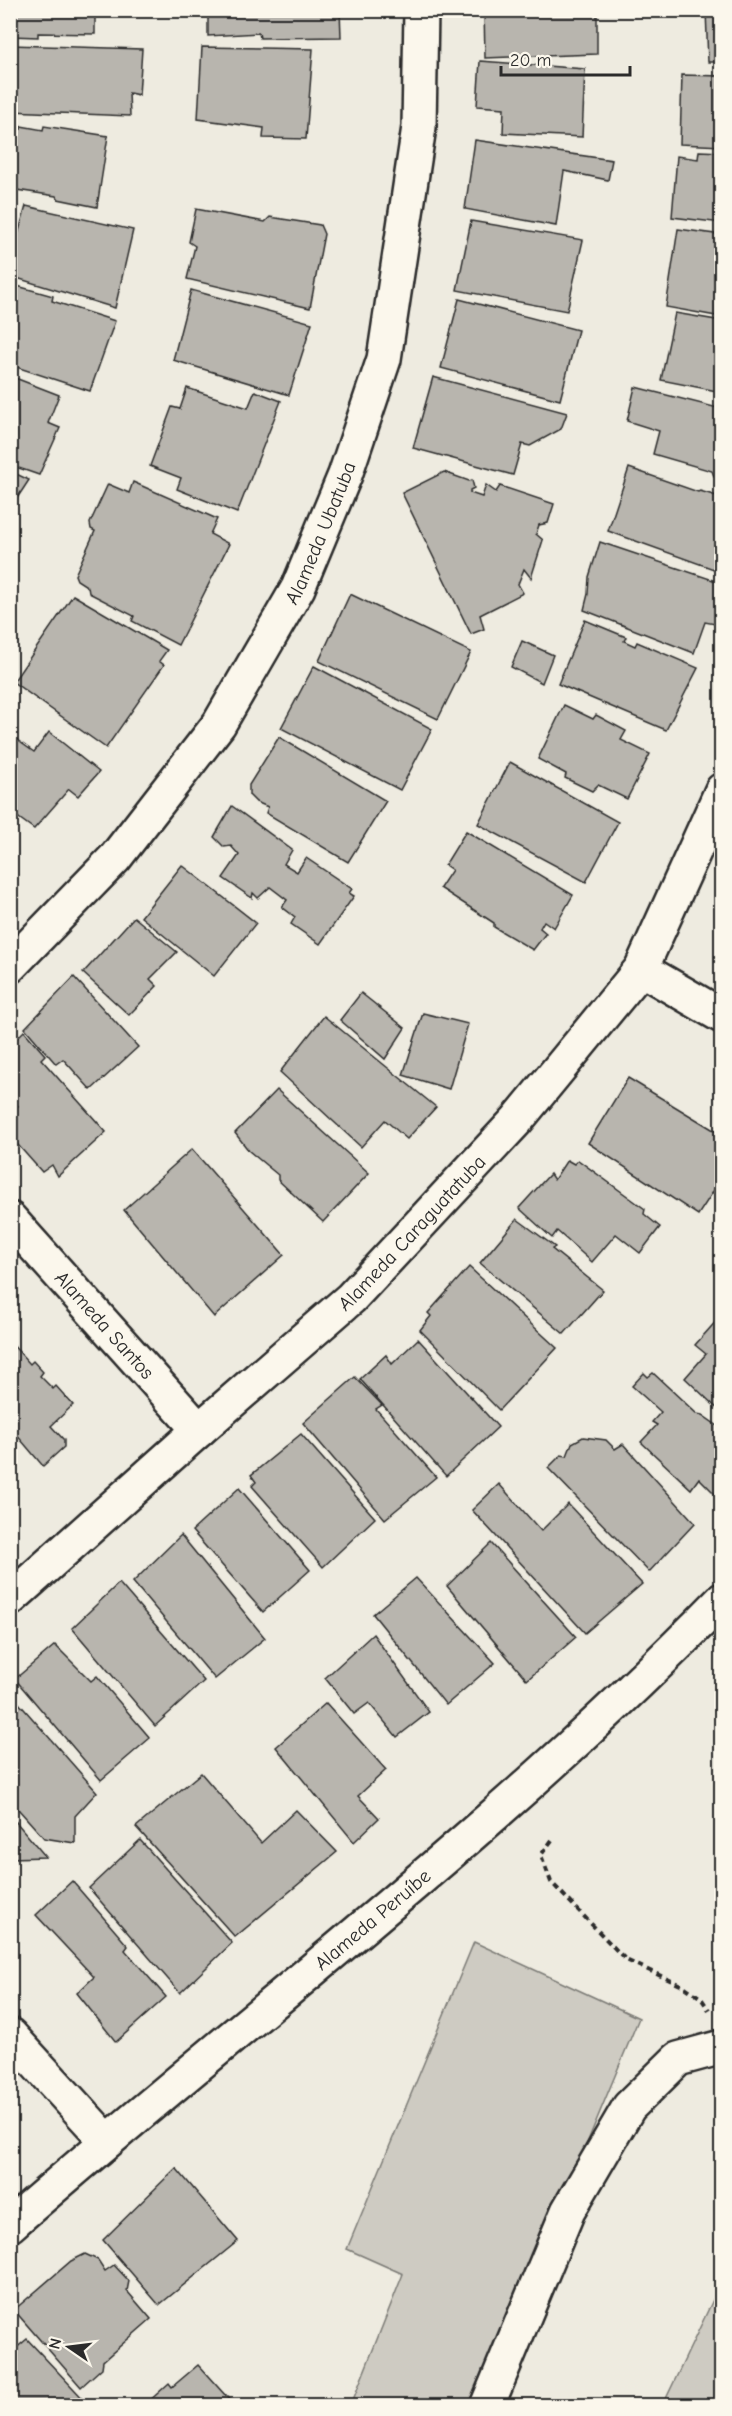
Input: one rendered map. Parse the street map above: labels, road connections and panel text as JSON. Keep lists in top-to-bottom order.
{
  "streets": {
    "street": [
      "Alameda Ubatuba",
      "Alameda Caraguatatuba",
      "Alameda Santos",
      "Alameda Peruíbe"
    ]
  },
  "crossings": [
    ["Alameda Caraguatatuba", "Alameda Santos"]
  ],
  "scale_bar": "20 m",
  "north": "left"
}
